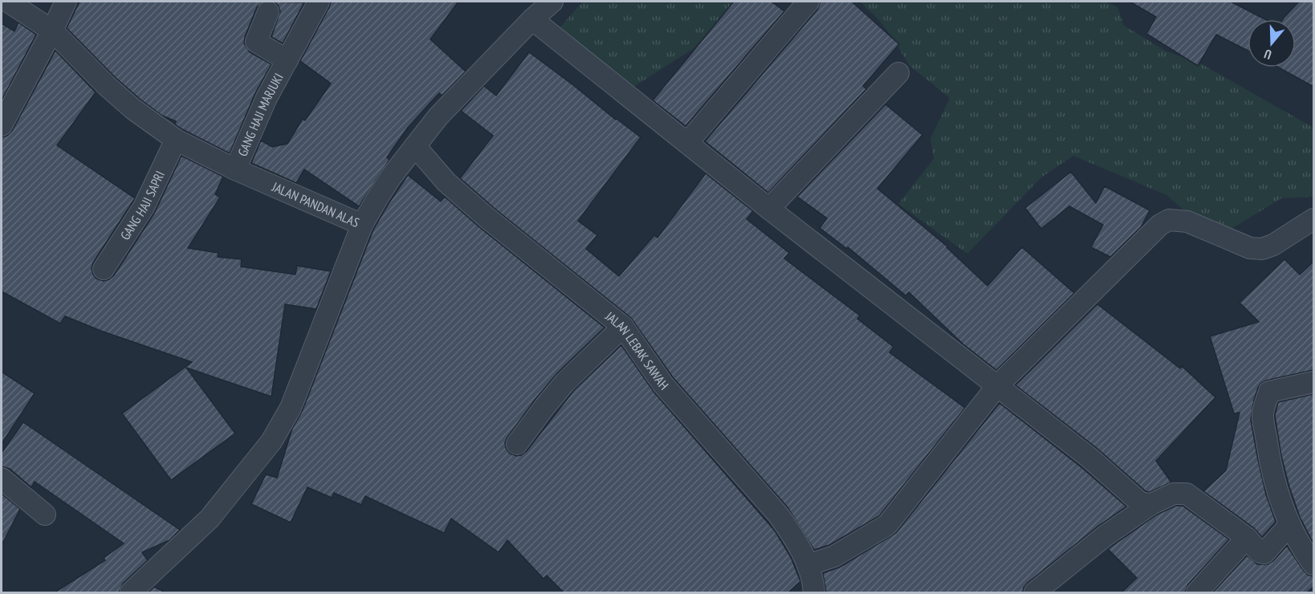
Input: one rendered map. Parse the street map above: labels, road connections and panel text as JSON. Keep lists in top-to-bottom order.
{
  "streets": {
    "street": [
      "GANG HAJI MARJUKI",
      "JALAN PANDAN ALAS",
      "GANG HAJI SAPRI",
      "JALAN LEBAK SAWAH"
    ]
  },
  "crossings": [
    ["GANG HAJI MARJUKI", "JALAN PANDAN ALAS"],
    ["JALAN PANDAN ALAS", "GANG HAJI SAPRI"],
    ["JALAN PANDAN ALAS", "JALAN LEBAK SAWAH"]
  ],
  "north": "bottom"
}
